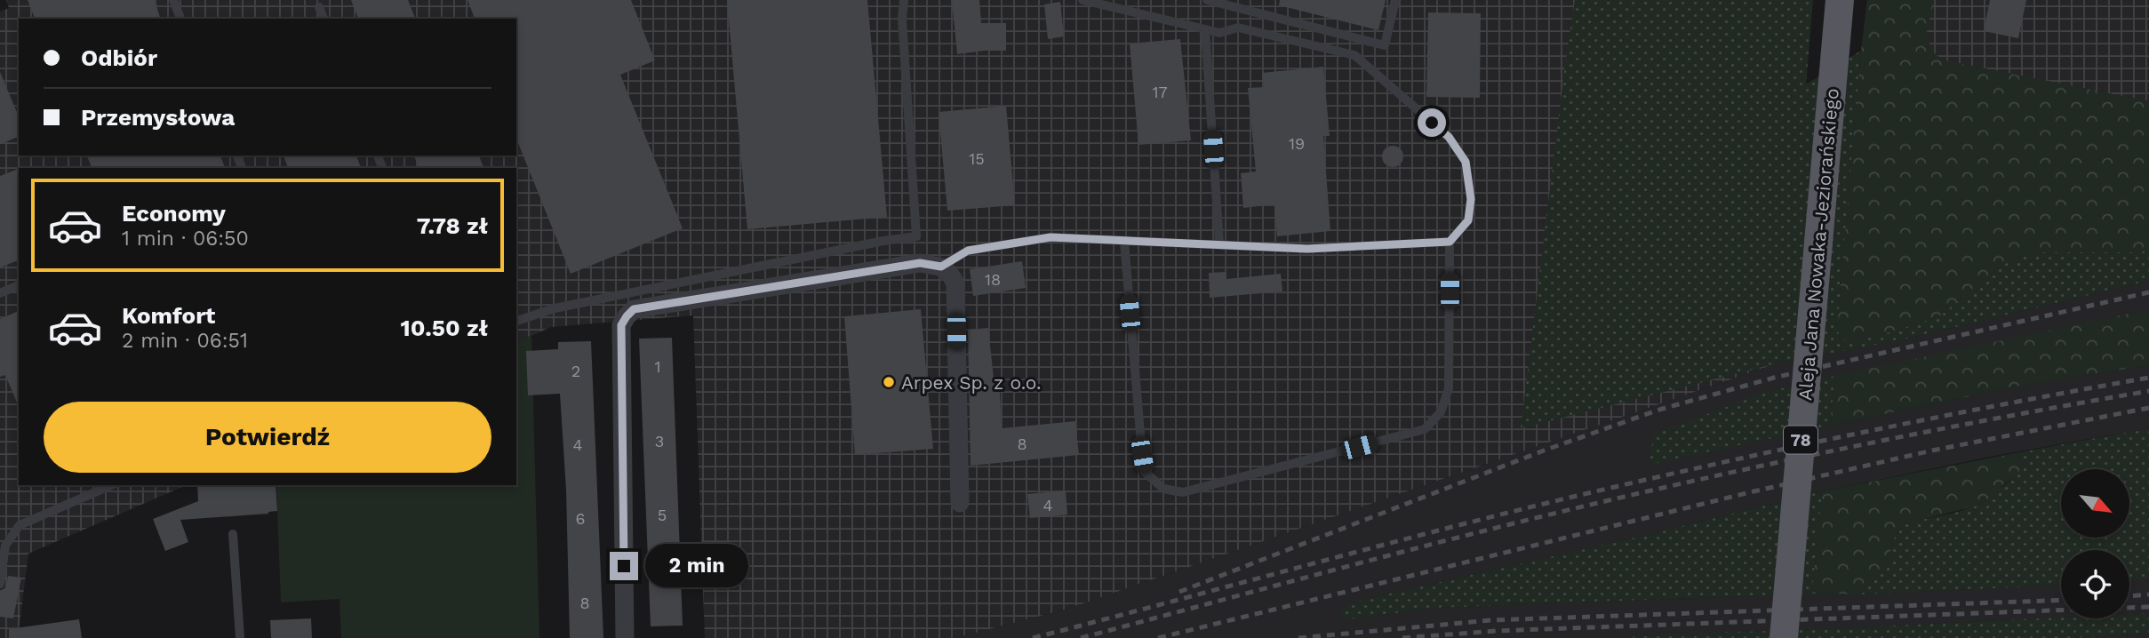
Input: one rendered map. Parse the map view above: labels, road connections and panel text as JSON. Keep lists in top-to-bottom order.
{
  "streets": {
    "main road": ["Aleja Jana Nowaka-Jeziorańskiego", "78"]
  },
  "places": ["Arpex Sp. z o.o."],
  "house_numbers": [
    "17",
    "19",
    "15",
    "18",
    "1",
    "2",
    "3",
    "8",
    "4",
    "4",
    "5",
    "6",
    "8"
  ],
  "north": "bottom right",
  "page": {
    "banner": ["Odbiór", "Przemysłowa"],
    "list": [
      {
        "name": "Economy",
        "note": "1 min · 06:50",
        "value": "7.78 zł"
      },
      {
        "name": "Komfort",
        "note": "2 min · 06:51",
        "value": "10.50 zł"
      }
    ],
    "buttons": "Potwierdź",
    "bubble": "2 min"
  }
}
